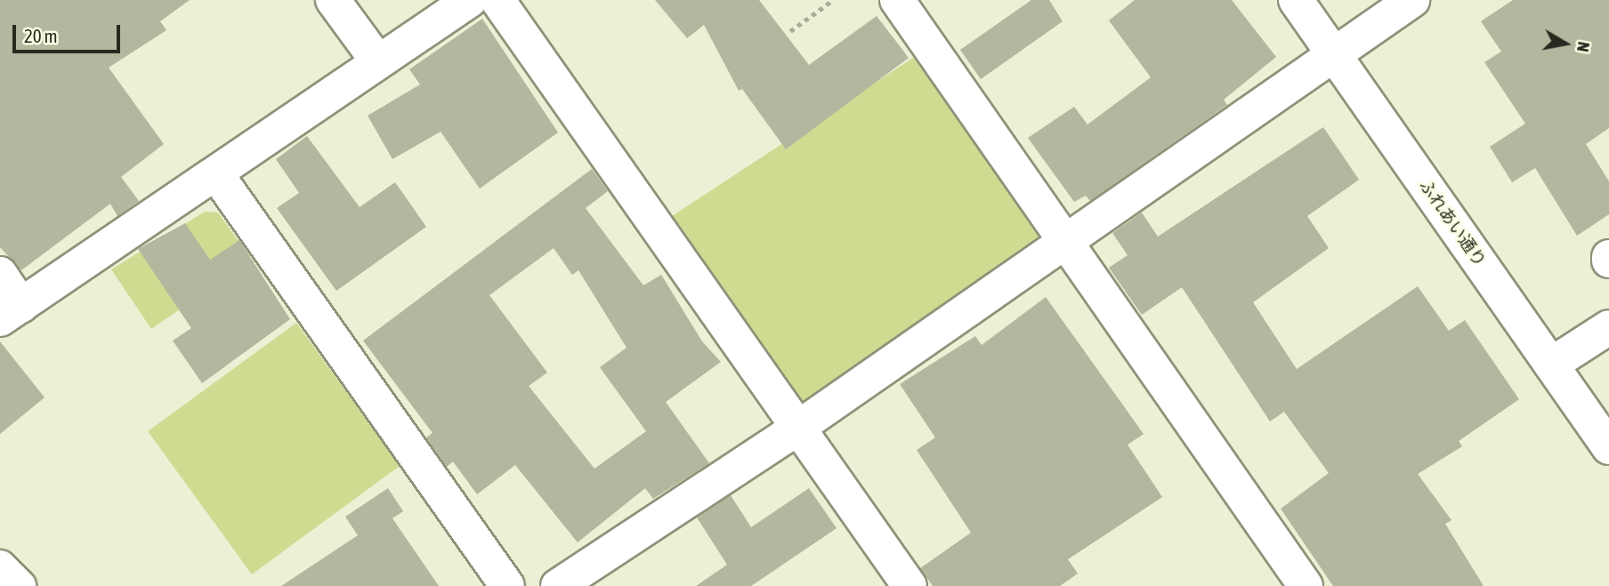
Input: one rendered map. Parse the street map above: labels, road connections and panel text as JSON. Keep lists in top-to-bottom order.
{
  "streets": {
    "street": ["ふれあい通り"]
  },
  "scale_bar": "20 m",
  "north": "right"
}
